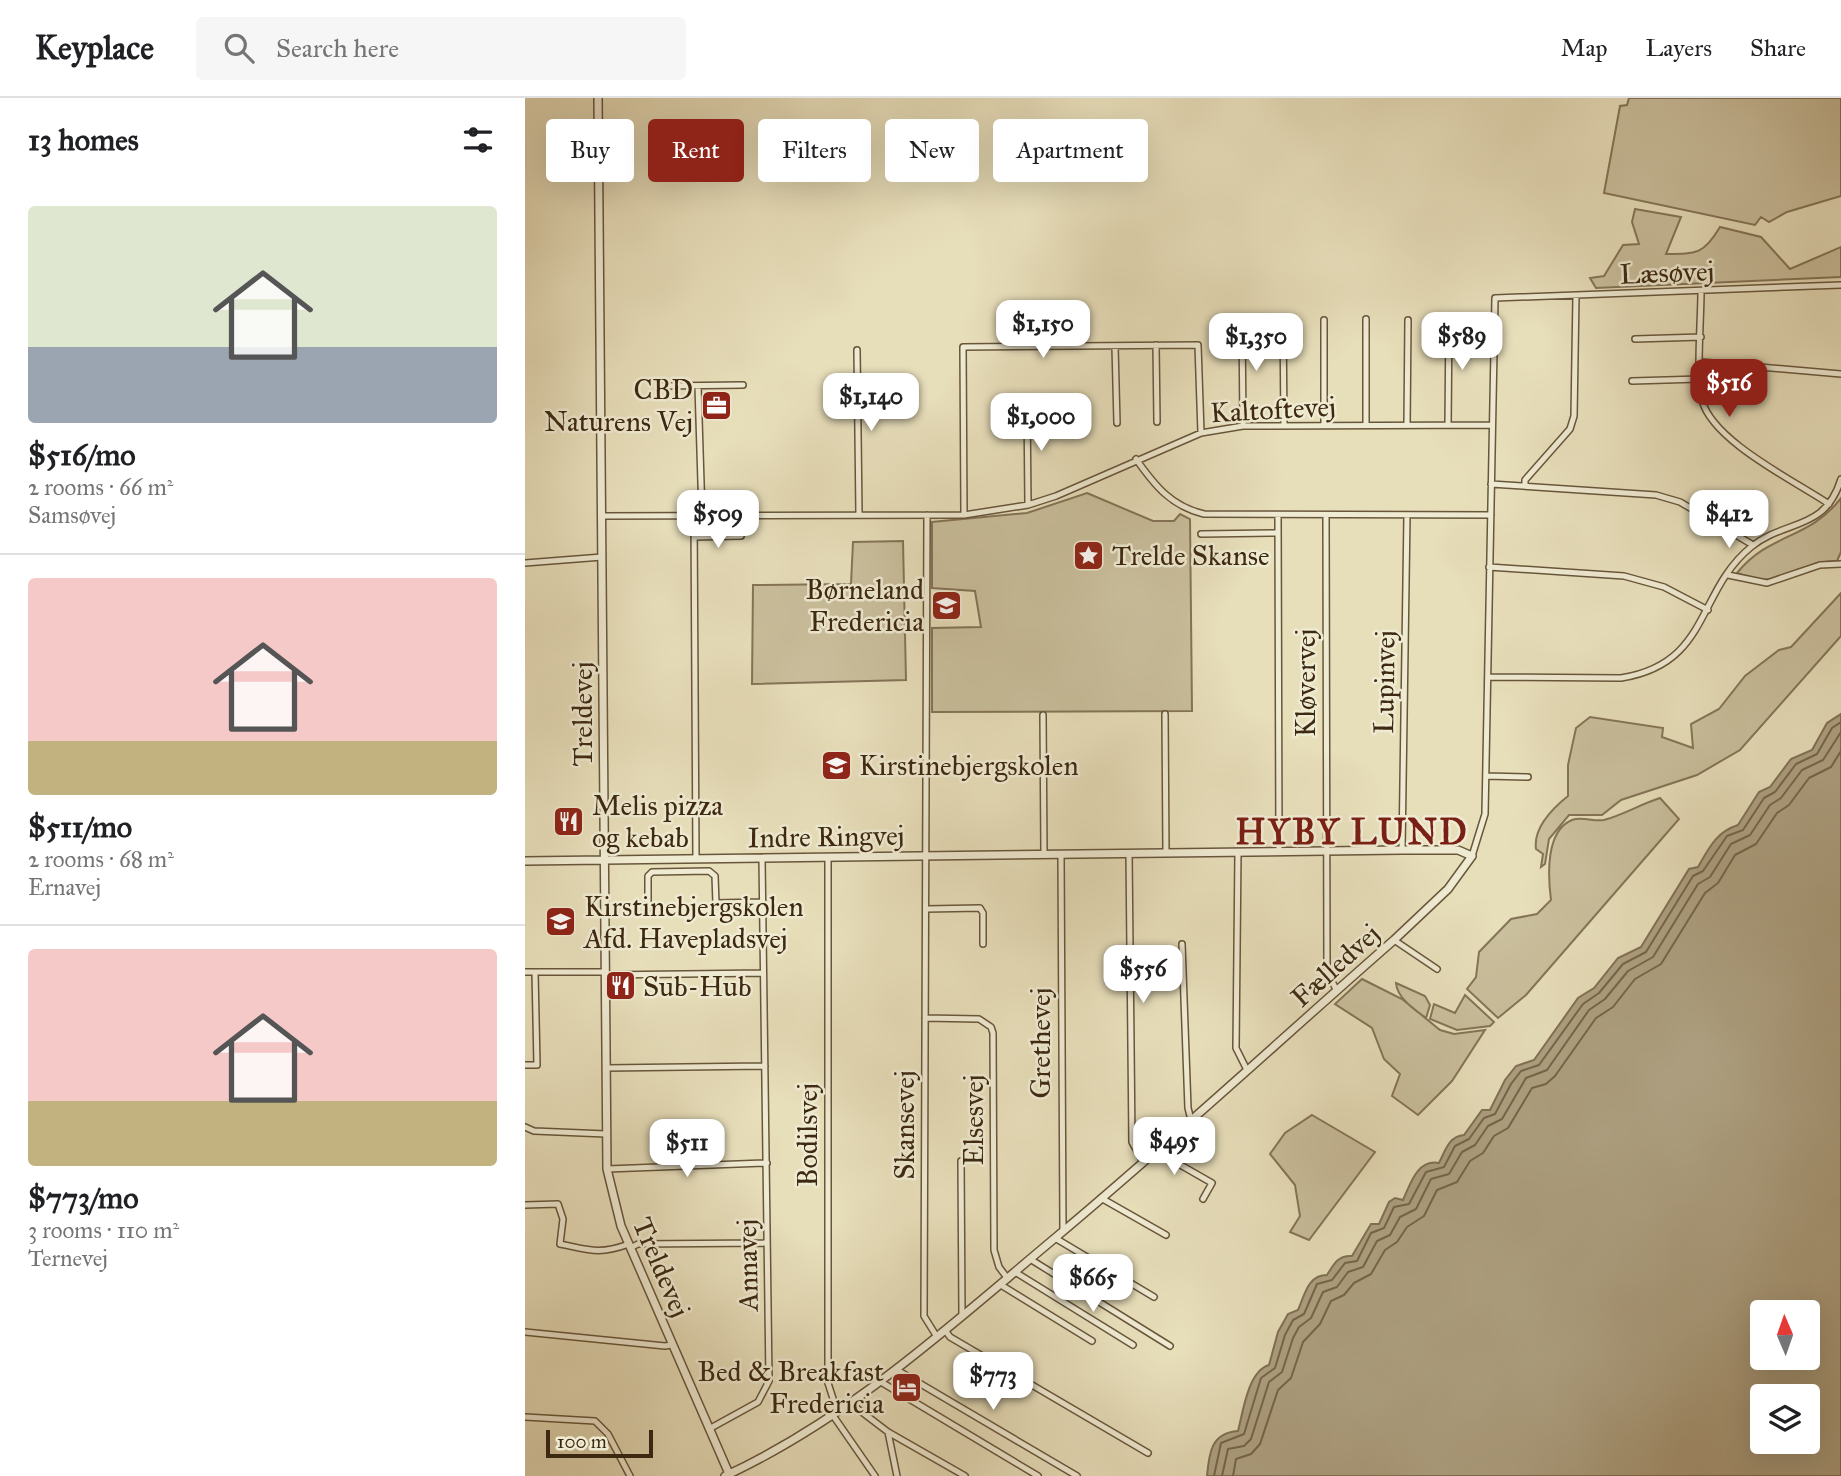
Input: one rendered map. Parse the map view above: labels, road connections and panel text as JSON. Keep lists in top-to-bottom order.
{
  "streets": {
    "street": [
      "Læsøvej",
      "Kaltoftevej",
      "Lupinvej",
      "Kløvervej",
      "Treldevej",
      "Indre Ringvej",
      "Fælledvej",
      "Grethevej",
      "Elsesvej",
      "Skansevej",
      "Bodilsvej",
      "Annavej"
    ]
  },
  "crossings": [
    ["Læsøvej", "Fælledvej"],
    ["Kaltoftevej", "Treldevej"],
    ["Kaltoftevej", "Fælledvej"],
    ["Kaltoftevej", "Skansevej"],
    ["Lupinvej", "Indre Ringvej"],
    ["Kløvervej", "Indre Ringvej"],
    ["Kløvervej", "Fælledvej"],
    ["Treldevej", "Indre Ringvej"],
    ["Treldevej", "Fælledvej"],
    ["Treldevej", "Annavej"],
    ["Indre Ringvej", "Fælledvej"],
    ["Indre Ringvej", "Grethevej"],
    ["Indre Ringvej", "Skansevej"],
    ["Indre Ringvej", "Bodilsvej"],
    ["Indre Ringvej", "Annavej"],
    ["Fælledvej", "Grethevej"],
    ["Fælledvej", "Elsesvej"],
    ["Fælledvej", "Skansevej"],
    ["Fælledvej", "Bodilsvej"],
    ["Elsesvej", "Skansevej"]
  ],
  "districts": ["HYBY LUND"],
  "places": {
    "office": ["CBD Naturens Vej"],
    "place": ["Trelde Skanse"],
    "school or university": ["Børneland Fredericia", "Kirstinebjergskolen", "Kirstinebjergskolen Afd. Havepladsvej"],
    "restaurant": ["Melis pizza og kebab", "Sub-Hub"],
    "hotel": ["Bed & Breakfast Fredericia"]
  },
  "scale_bar": "100 m",
  "north": "top",
  "page": {
    "header": "Keyplace",
    "search": "Search here",
    "nav": ["Map", "Layers", "Share"],
    "heading": "13 homes",
    "chip": [
      "Buy",
      "Rent",
      "Filters",
      "New",
      "Apartment"
    ],
    "list": [
      {
        "name": "$516/mo",
        "note": "2 rooms · 66 m² · Samsøvej"
      },
      {
        "name": "$511/mo",
        "note": "2 rooms · 68 m² · Ernavej"
      },
      {
        "name": "$773/mo",
        "note": "3 rooms · 110 m² · Ternevej"
      }
    ],
    "price": [
      "$1,150",
      "$589",
      "$1,350",
      "$516",
      "$1,140",
      "$1,000",
      "$509",
      "$412",
      "$556",
      "$495",
      "$511",
      "$665",
      "$773"
    ],
    "scale": "100 m"
  }
}
